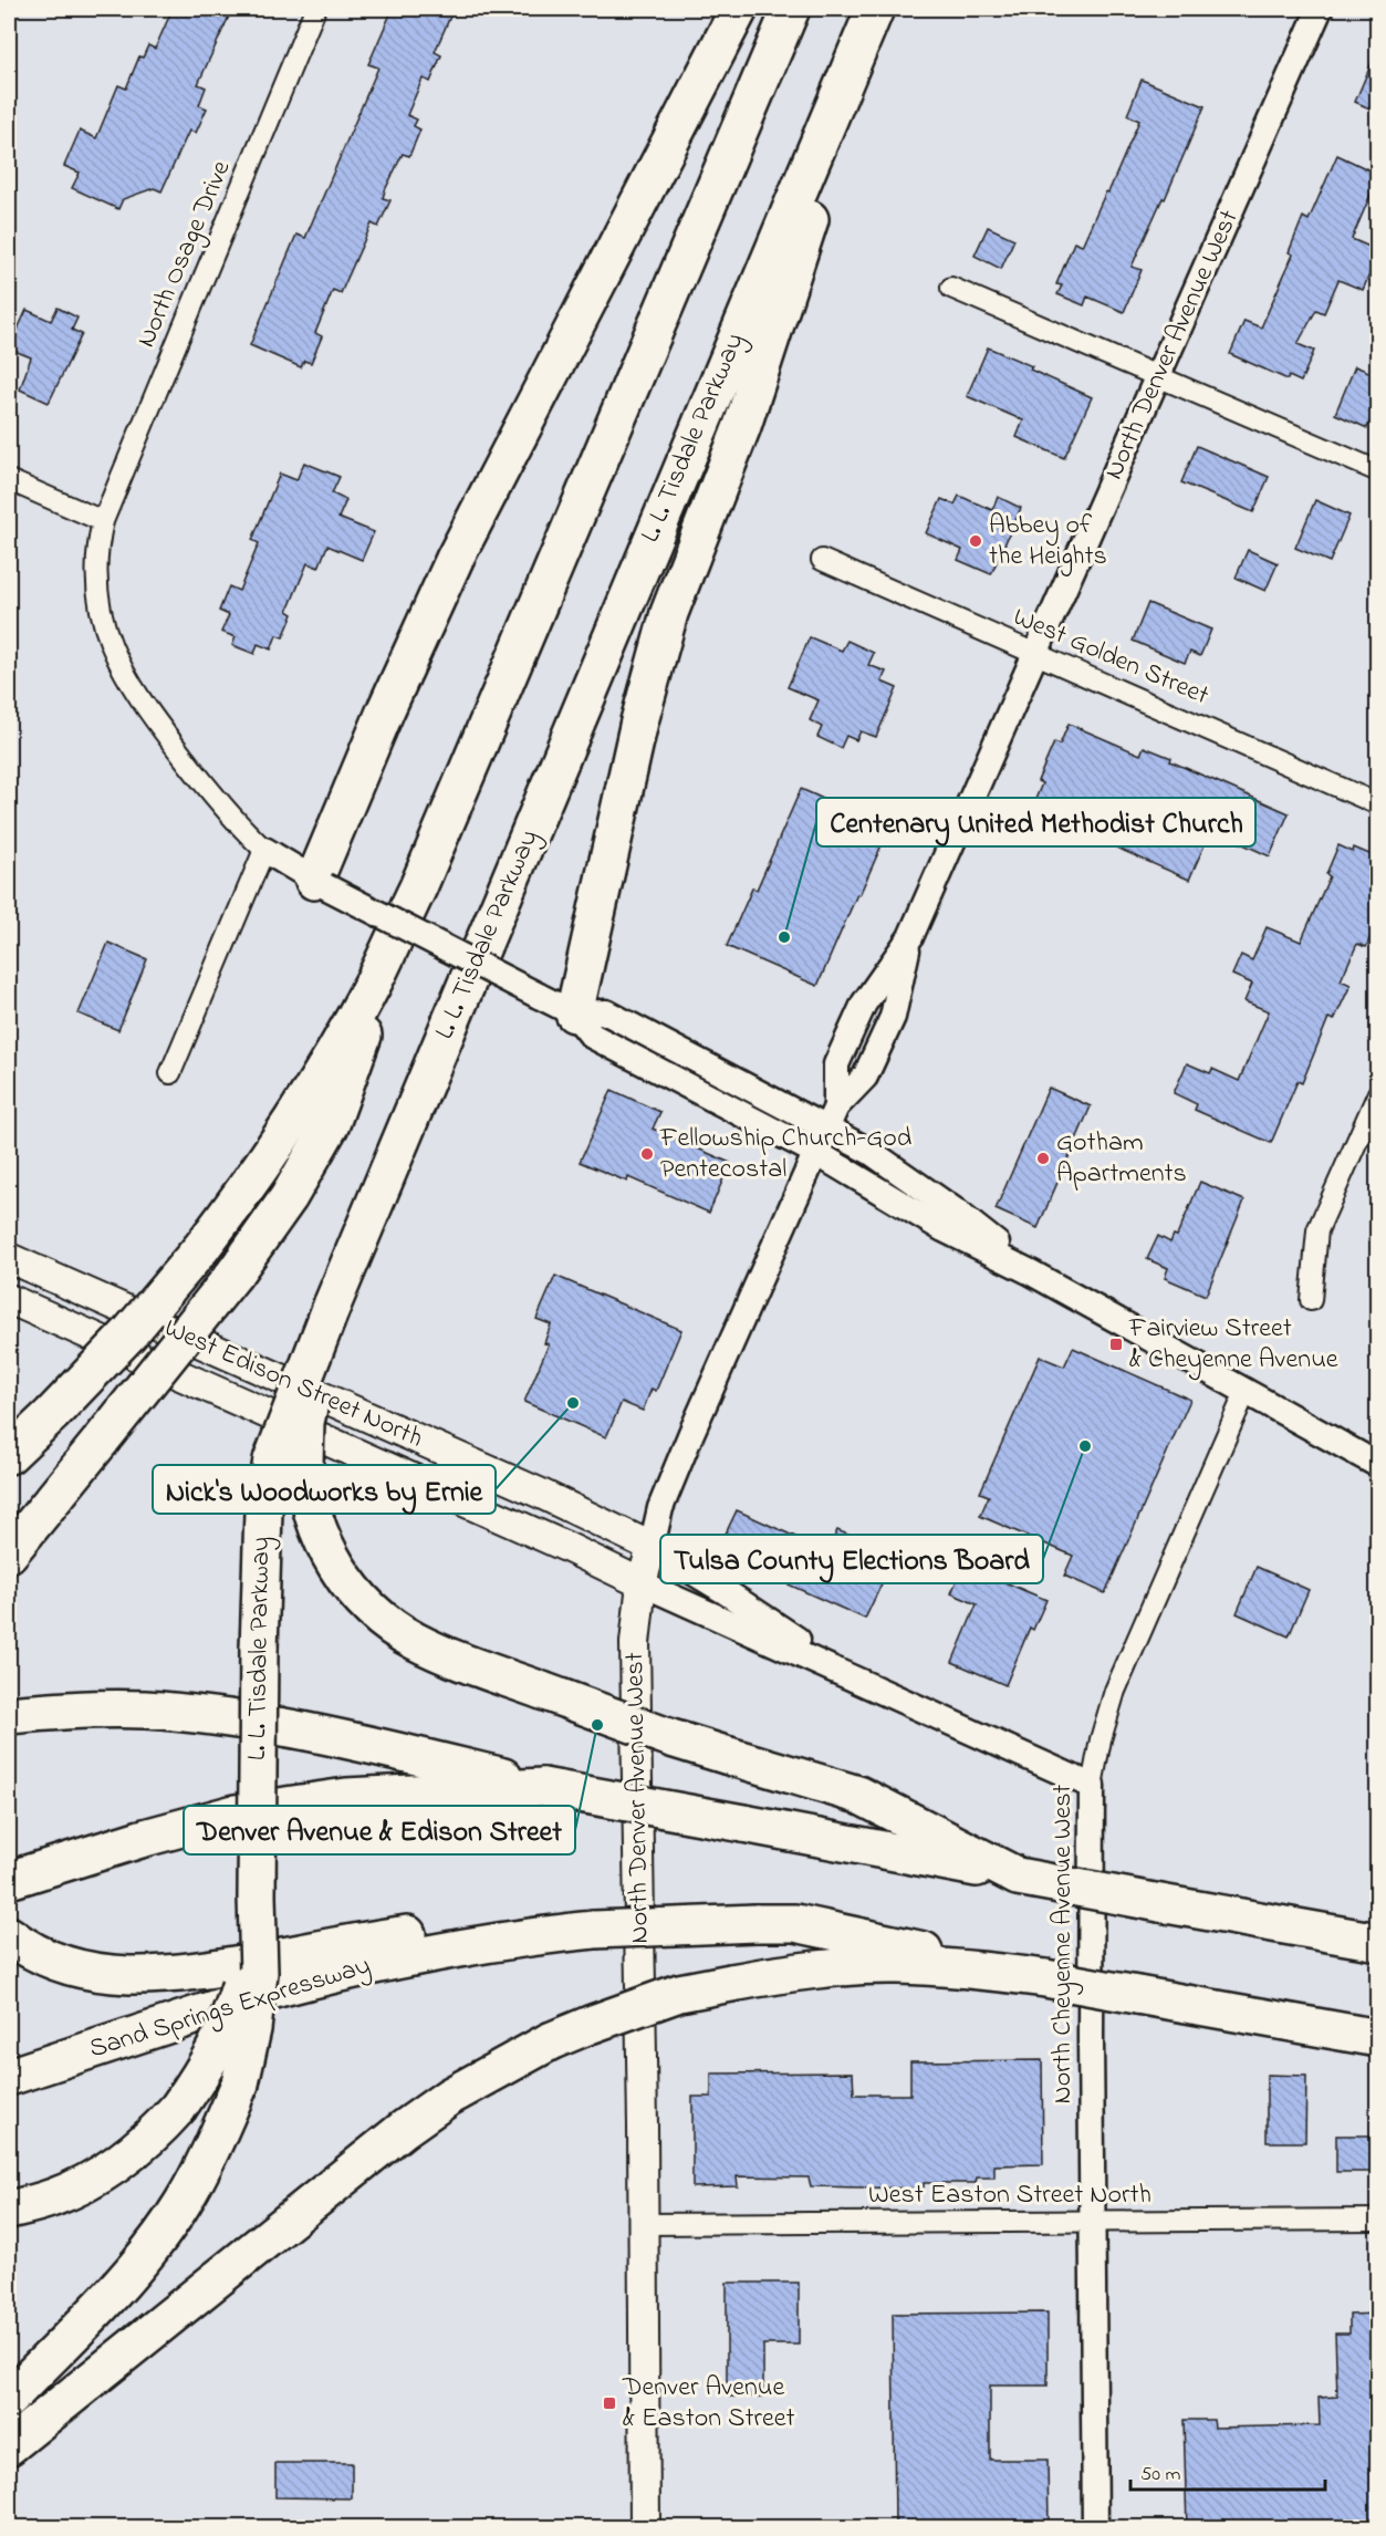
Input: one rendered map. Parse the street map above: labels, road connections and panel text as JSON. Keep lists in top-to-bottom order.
{
  "streets": {
    "highway": ["L. L. Tisdale Parkway", "Sand Springs Expressway"],
    "main road": ["North Denver Avenue West", "West Edison Street North"],
    "street": [
      "North Osage Drive",
      "West Golden Street",
      "North Cheyenne Avenue West",
      "West Easton Street North"
    ]
  },
  "crossings": [
    ["North Denver Avenue West", "West Golden Street"],
    ["North Denver Avenue West", "West Edison Street North"],
    ["North Denver Avenue West", "West Easton Street North"],
    ["West Edison Street North", "North Cheyenne Avenue West"],
    ["North Cheyenne Avenue West", "West Easton Street North"]
  ],
  "places": {
    "other": [
      "Abbey of the Heights",
      "Centenary United Methodist Church",
      "Fellowship Church-God Pentecostal",
      "Gotham Apartments",
      "Nick's Woodworks by Ernie",
      "Tulsa County Elections Board",
      "Denver Avenue & Edison Street"
    ],
    "transit": ["Fairview Street & Cheyenne Avenue", "Denver Avenue & Easton Street"]
  },
  "scale_bar": "50 m"
}
